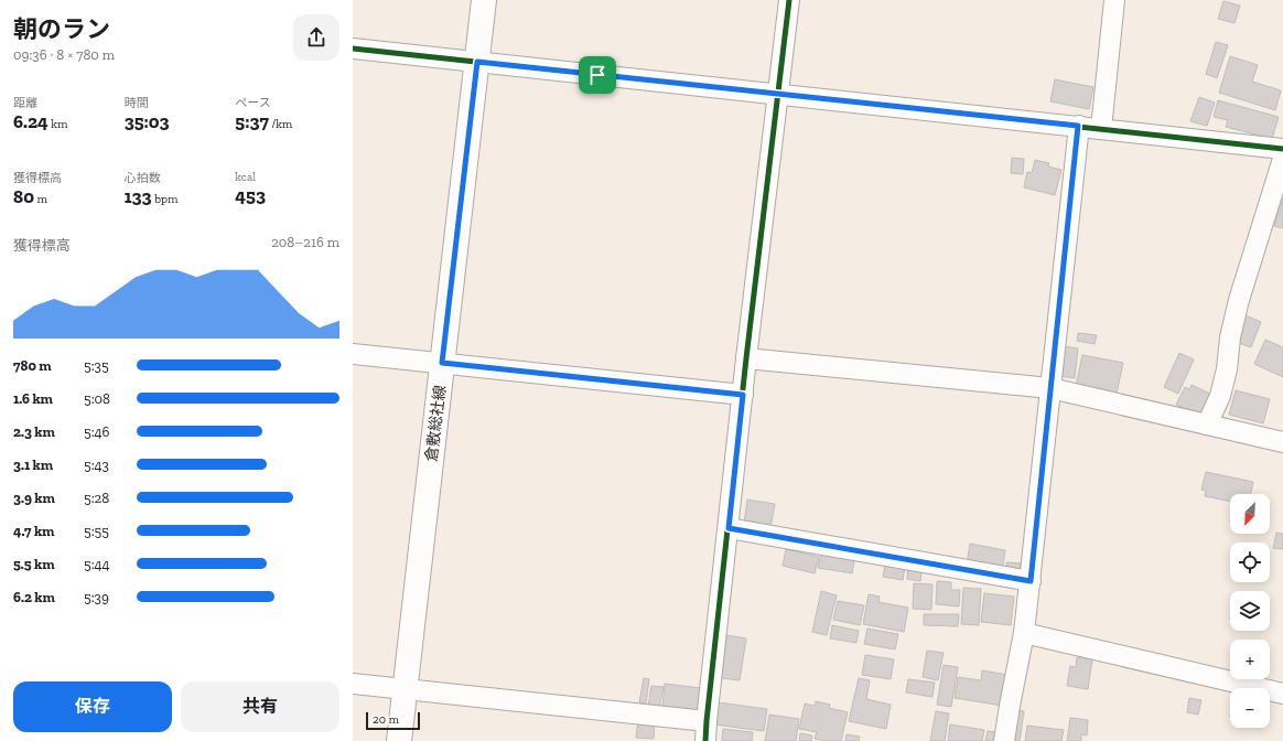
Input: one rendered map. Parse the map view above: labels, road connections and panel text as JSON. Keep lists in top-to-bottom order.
{
  "streets": {
    "main road": ["倉敷総社線"]
  },
  "scale_bar": "20 m",
  "north": "bottom left",
  "page": {
    "heading": ["朝のラン", "09:36 · 8 × 780 m"],
    "stats": [
      ["距離", "6.24 km"],
      ["時間", "35:03"],
      ["ペース", "5:37 /km"],
      ["獲得標高", "80 m"],
      ["心拍数", "133 bpm"],
      ["kcal", "453"]
    ],
    "chart": ["獲得標高", "208–216 m"],
    "list": [
      {
        "name": "780 m",
        "note": "5:35"
      },
      {
        "name": "1.6 km",
        "note": "5:08"
      },
      {
        "name": "2.3 km",
        "note": "5:46"
      },
      {
        "name": "3.1 km",
        "note": "5:43"
      },
      {
        "name": "3.9 km",
        "note": "5:28"
      },
      {
        "name": "4.7 km",
        "note": "5:55"
      },
      {
        "name": "5.5 km",
        "note": "5:44"
      },
      {
        "name": "6.2 km",
        "note": "5:39"
      }
    ],
    "map_buttons": ["+", "−"],
    "buttons": ["保存", "共有"],
    "scale": "20 m"
  }
}
